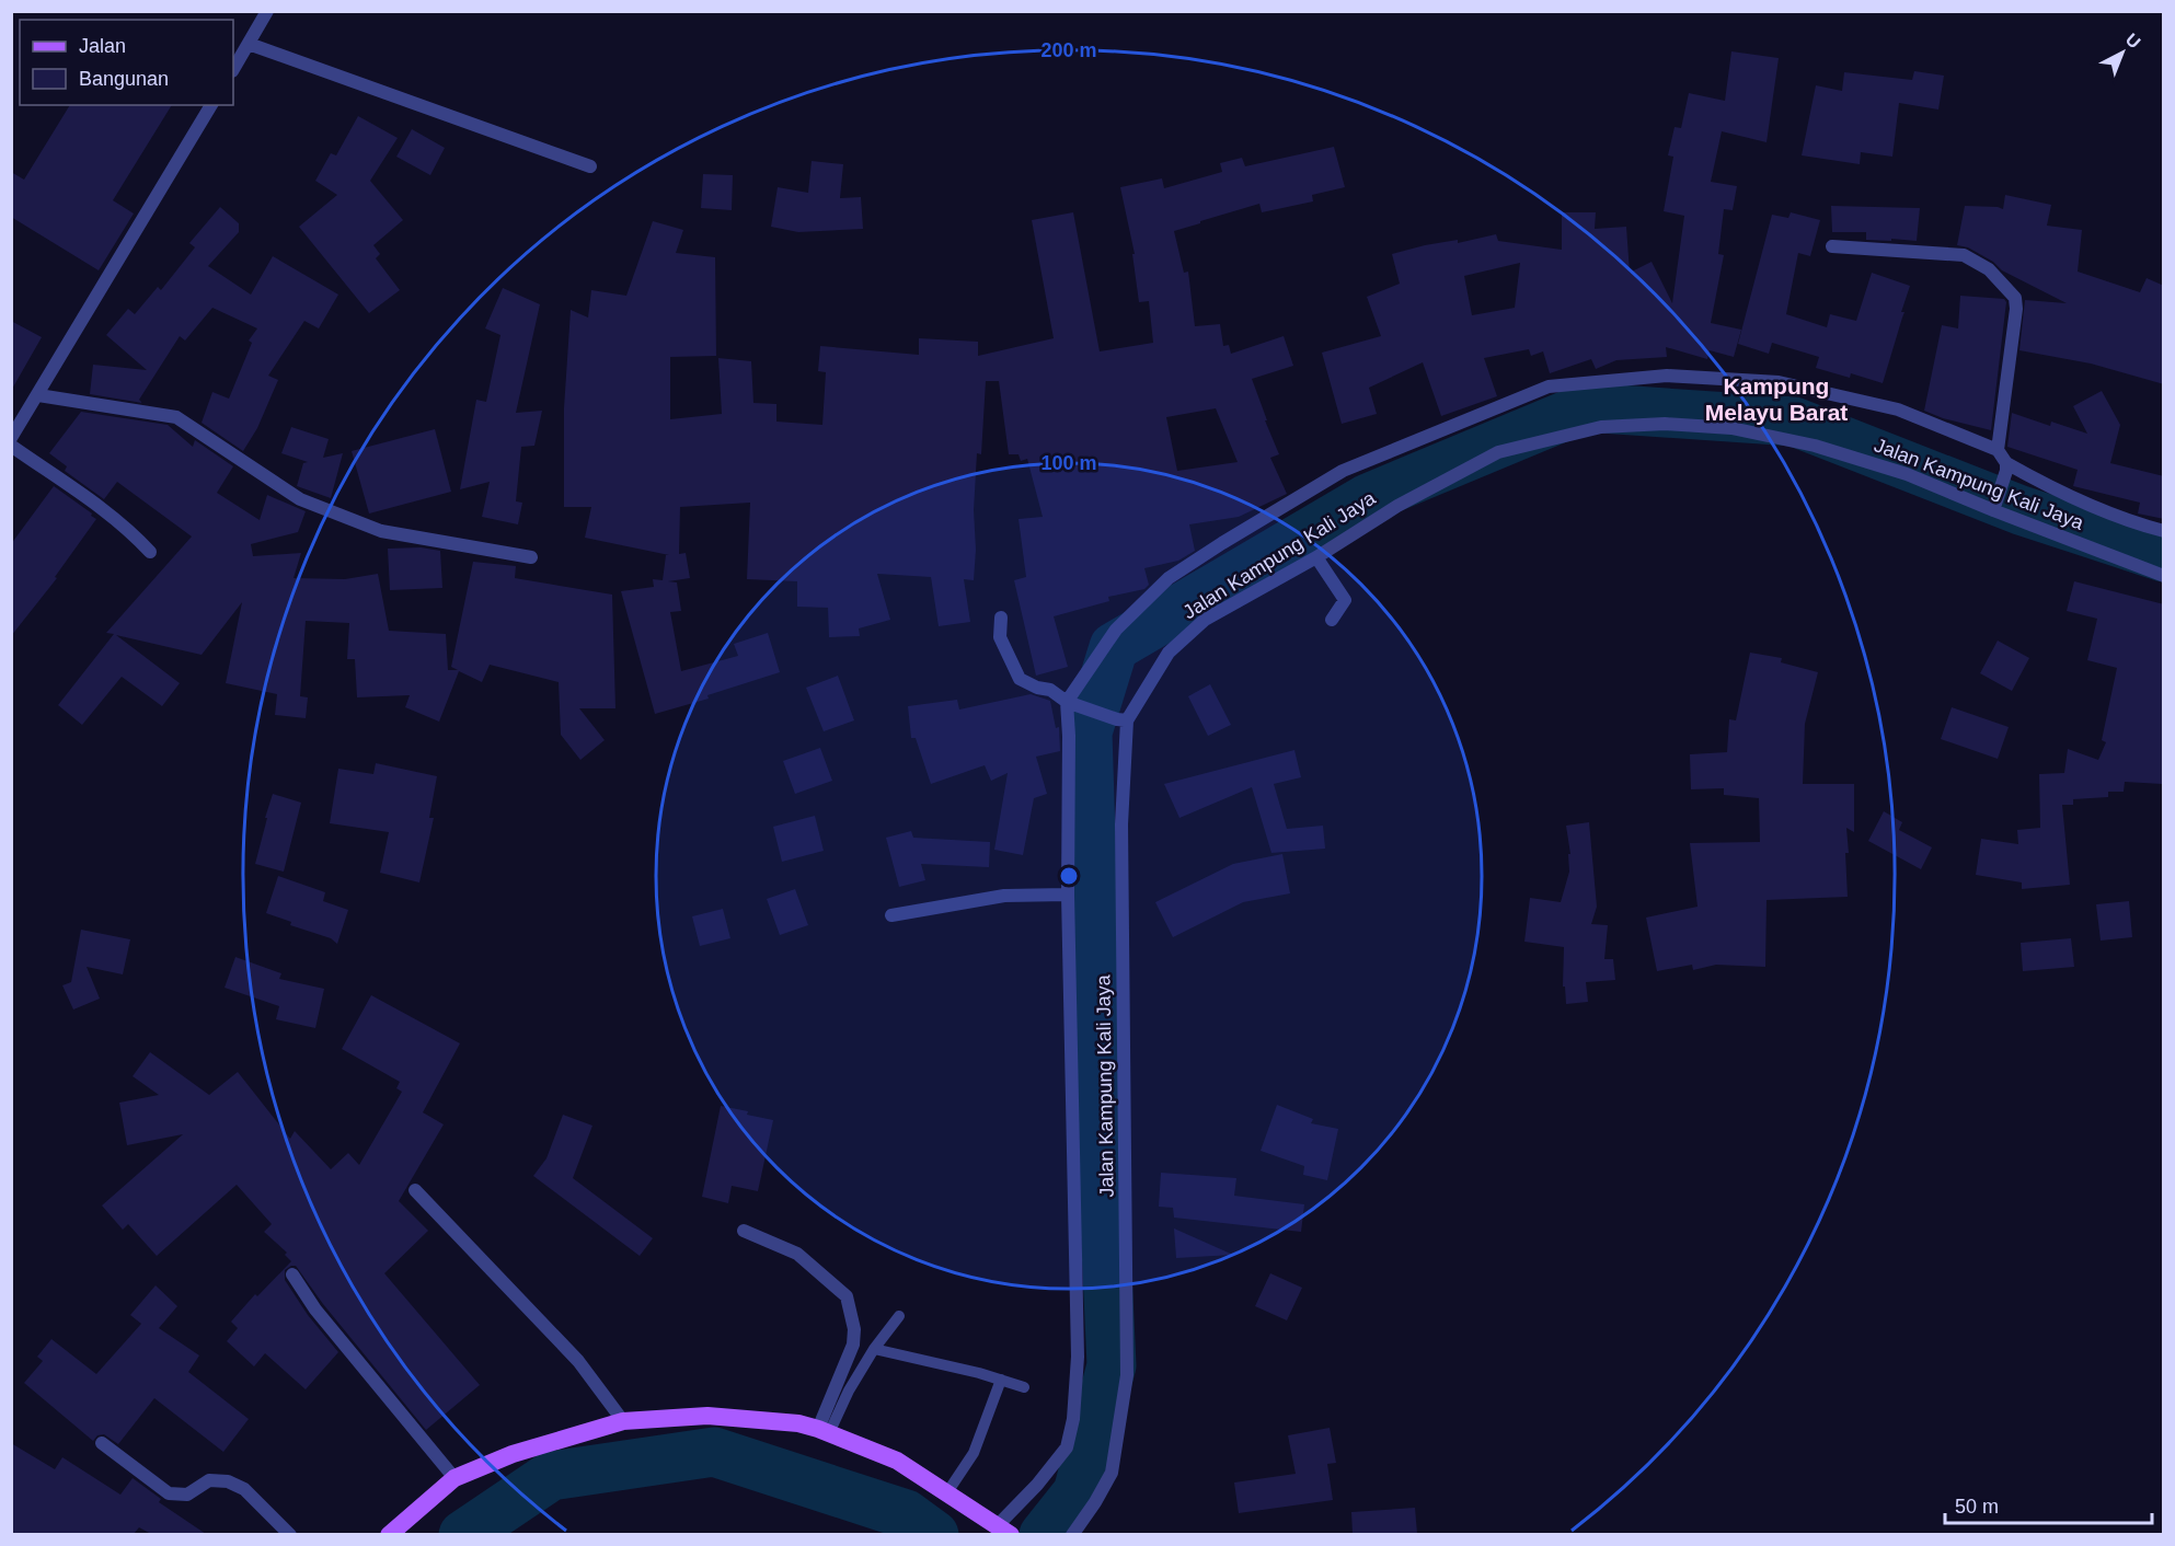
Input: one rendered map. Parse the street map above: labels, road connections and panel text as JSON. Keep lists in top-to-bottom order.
{
  "streets": {
    "street": ["Jalan Kampung Kali Jaya"]
  },
  "districts": ["Kampung Melayu Barat"],
  "legend": ["Jalan", "Bangunan"],
  "scale_bar": "50 m",
  "north": "top right",
  "rings": ["200 m", "100 m"]
}
